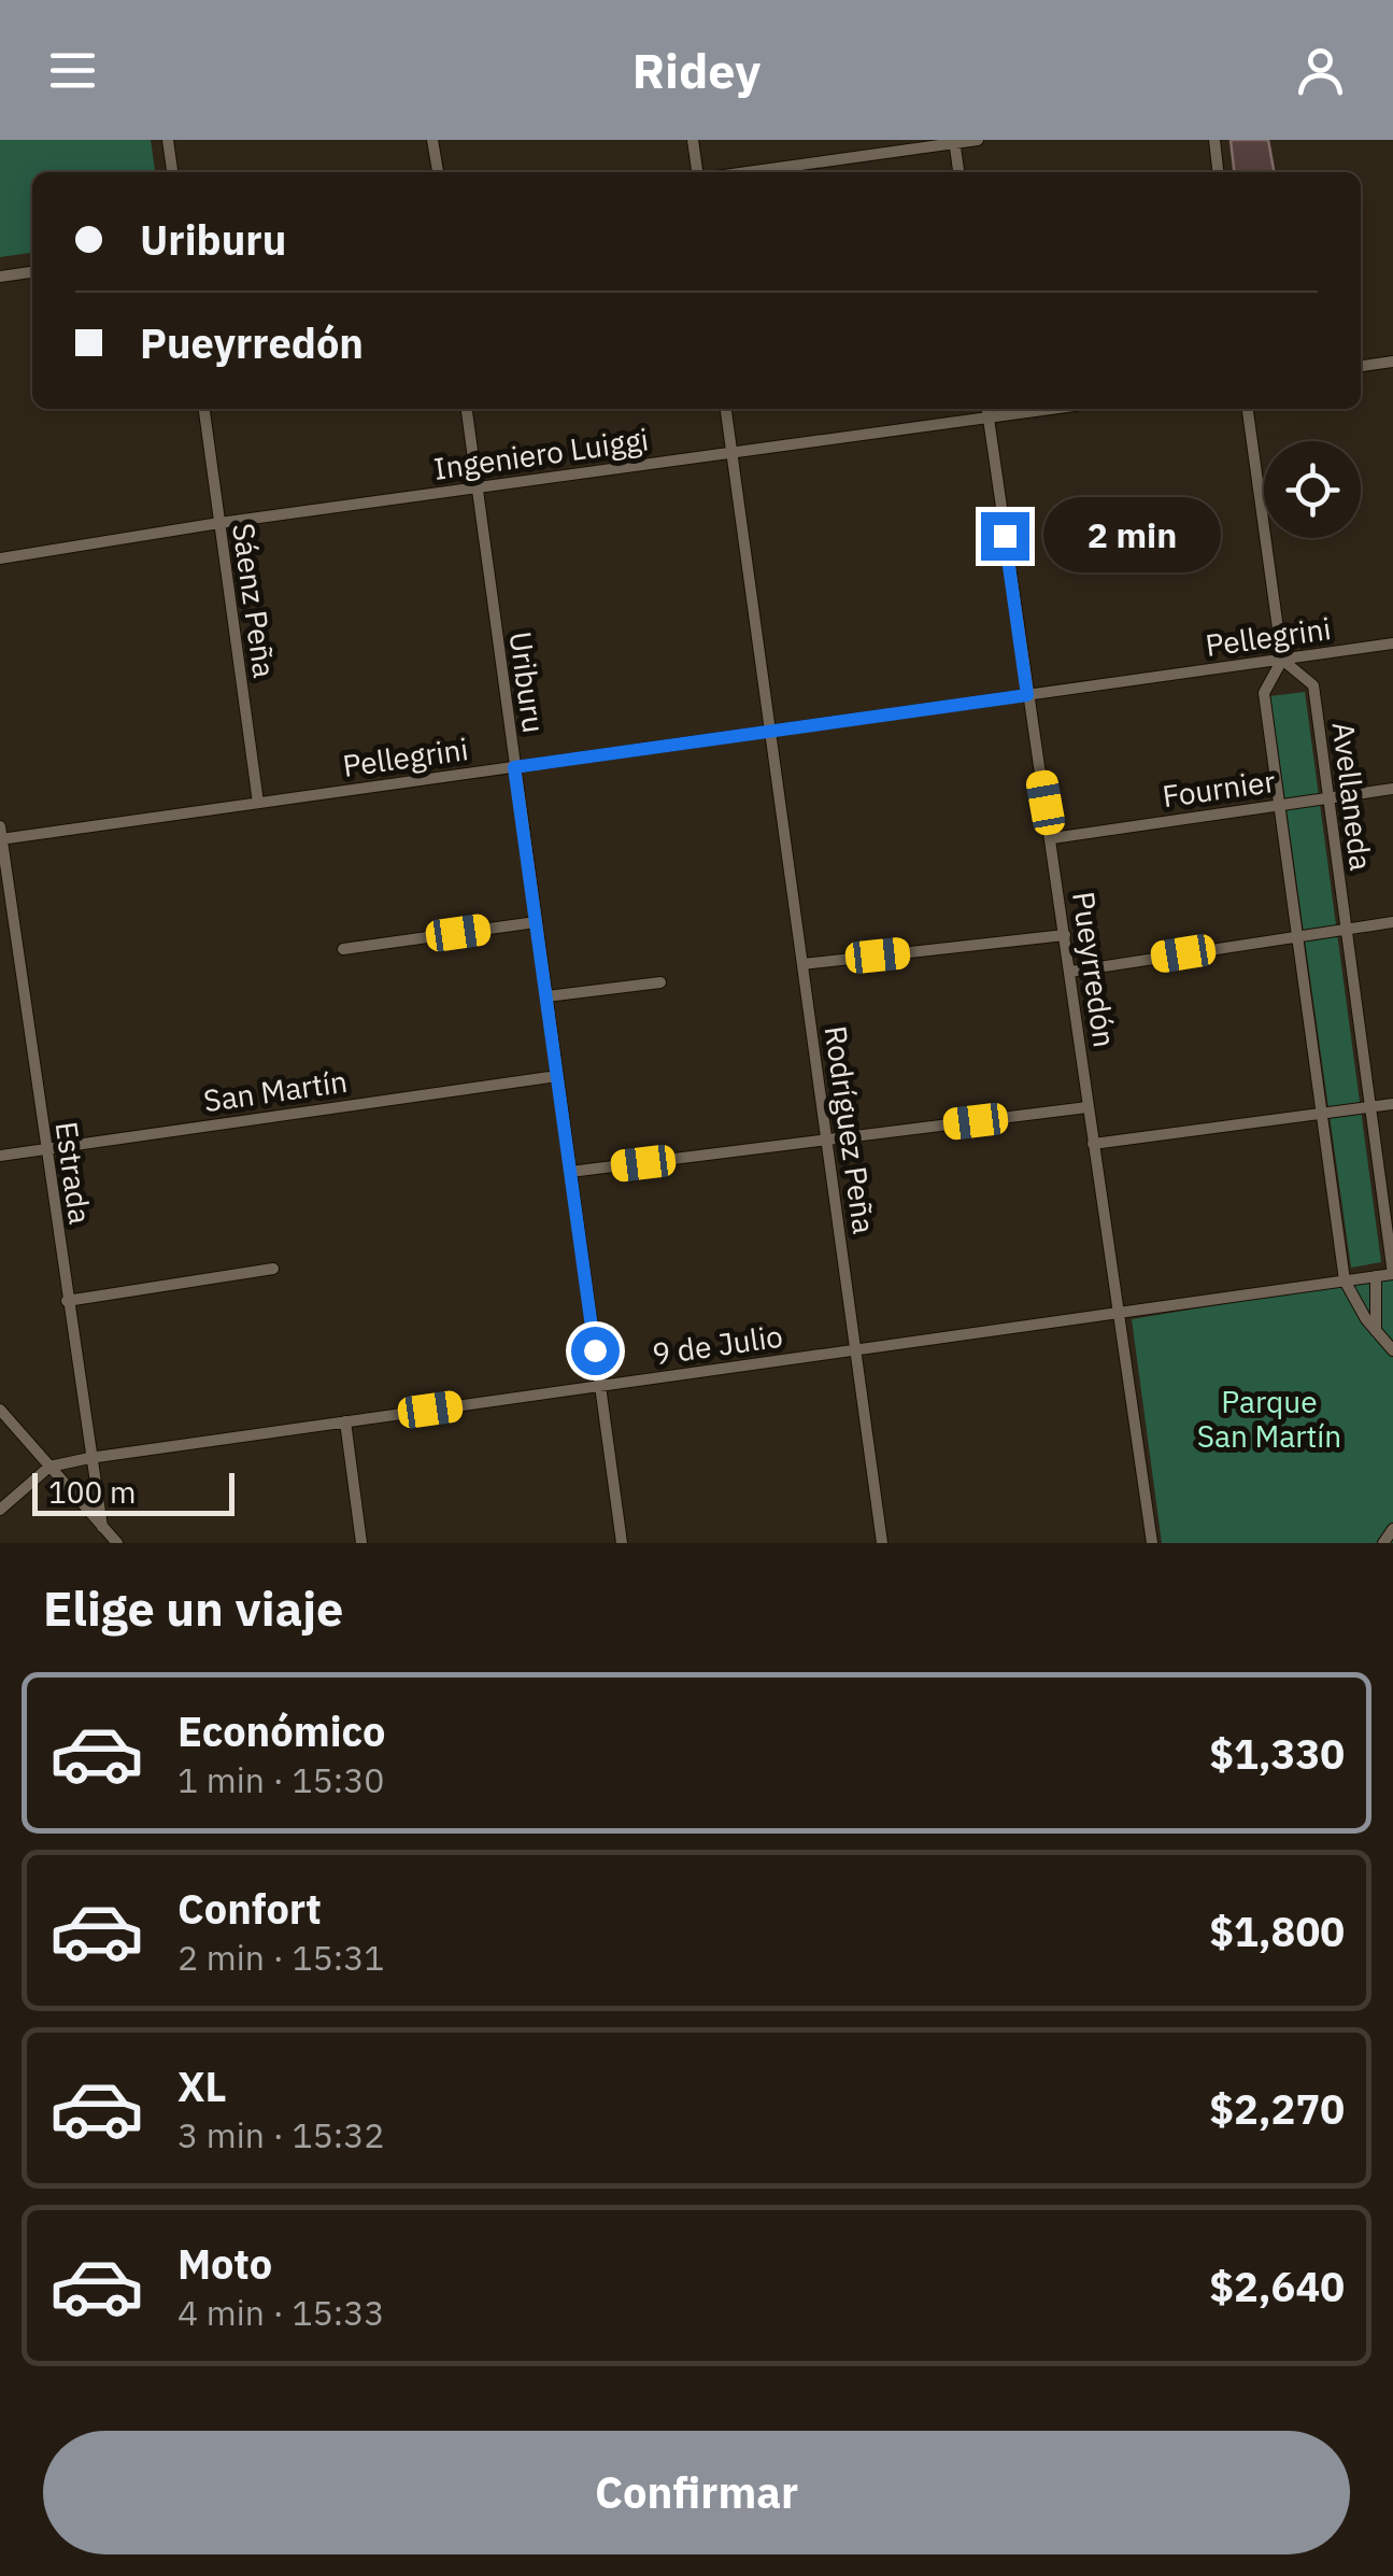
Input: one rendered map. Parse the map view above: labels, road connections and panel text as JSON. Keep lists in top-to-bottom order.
{
  "streets": {
    "street": [
      "Ingeniero Luiggi",
      "Sáenz Peña",
      "Pellegrini",
      "Uriburu",
      "Fournier",
      "Avellaneda",
      "Pueyrredón",
      "San Martín",
      "Rodríguez Peña",
      "Estrada",
      "9 de Julio"
    ]
  },
  "crossings": [
    ["Ingeniero Luiggi", "Sáenz Peña"],
    ["Ingeniero Luiggi", "Uriburu"],
    ["Ingeniero Luiggi", "Pueyrredón"],
    ["Ingeniero Luiggi", "Rodríguez Peña"],
    ["Sáenz Peña", "Pellegrini"],
    ["Pellegrini", "Uriburu"],
    ["Pellegrini", "Avellaneda"],
    ["Pellegrini", "Pueyrredón"],
    ["Pellegrini", "Rodríguez Peña"],
    ["Pellegrini", "Estrada"],
    ["Uriburu", "San Martín"],
    ["Uriburu", "9 de Julio"],
    ["Fournier", "Avellaneda"],
    ["Fournier", "Pueyrredón"],
    ["Avellaneda", "9 de Julio"],
    ["Pueyrredón", "9 de Julio"],
    ["San Martín", "Estrada"],
    ["Rodríguez Peña", "9 de Julio"],
    ["Estrada", "9 de Julio"]
  ],
  "parks": ["Parque San Martín"],
  "scale_bar": "100 m",
  "page": {
    "header": "Ridey",
    "banner": ["Uriburu", "Pueyrredón"],
    "bubble": "2 min",
    "scale": "100 m",
    "heading": "Elige un viaje",
    "list": [
      {
        "name": "Económico",
        "note": "1 min · 15:30",
        "value": "$1,330"
      },
      {
        "name": "Confort",
        "note": "2 min · 15:31",
        "value": "$1,800"
      },
      {
        "name": "XL",
        "note": "3 min · 15:32",
        "value": "$2,270"
      },
      {
        "name": "Moto",
        "note": "4 min · 15:33",
        "value": "$2,640"
      }
    ],
    "buttons": "Confirmar"
  }
}
